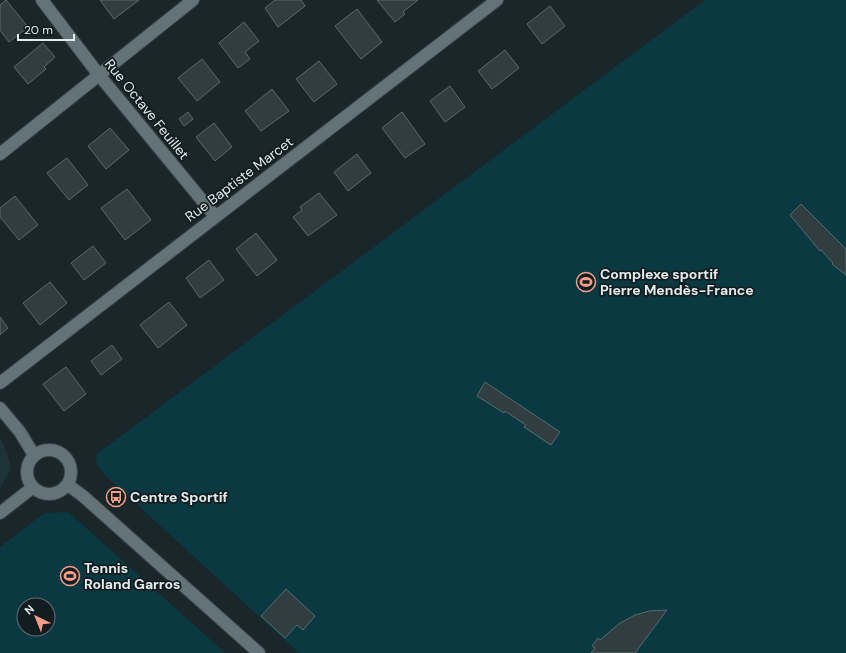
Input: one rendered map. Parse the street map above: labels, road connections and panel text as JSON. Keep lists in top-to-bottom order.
{
  "streets": {
    "street": ["Rue Octave Feuillet", "Rue Baptiste Marcet"]
  },
  "crossings": [
    ["Rue Octave Feuillet", "Rue Baptiste Marcet"]
  ],
  "places": {
    "sports": ["Complexe sportif Pierre Mendès-France", "Tennis Roland Garros"],
    "bus stop": ["Centre Sportif"]
  },
  "scale_bar": "20 m",
  "north": "top left"
}
